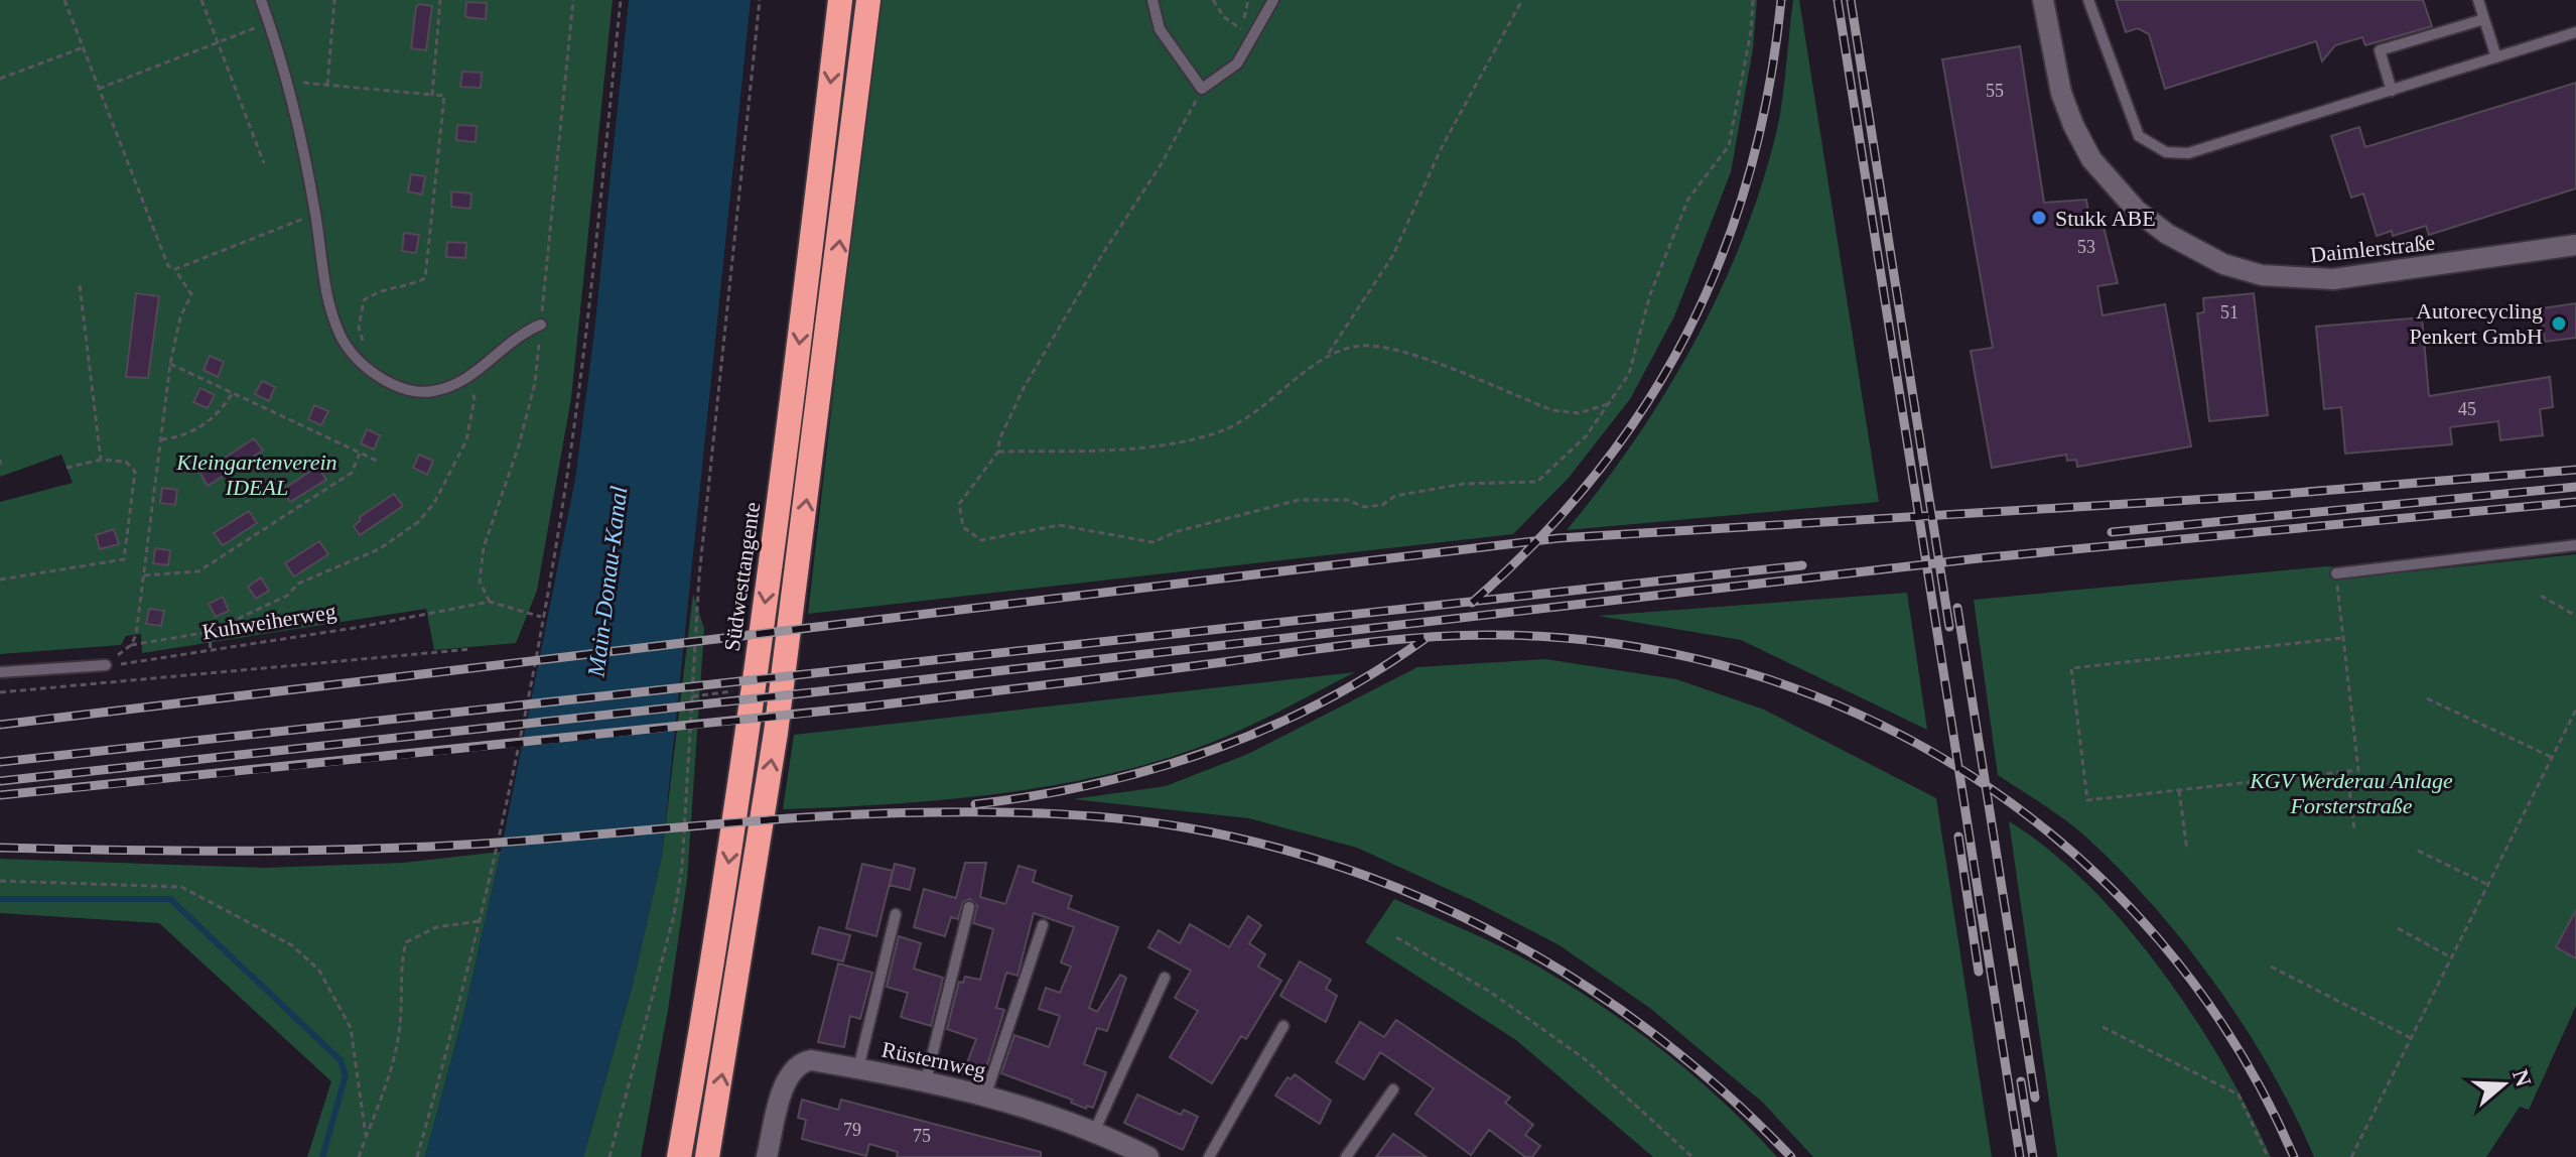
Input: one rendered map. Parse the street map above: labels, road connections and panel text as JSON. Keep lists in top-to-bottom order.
{
  "streets": {
    "highway": ["Südwesttangente"],
    "street": ["Daimlerstraße", "Rüsternweg"],
    "path": ["Kuhweiherweg"]
  },
  "water": ["Main-Donau-Kanal"],
  "parks": ["Kleingartenverein IDEAL", "KGV Werderau Anlage Forsterstraße"],
  "places": ["Stukk ABE", "Autorecycling Penkert GmbH"],
  "house_numbers": [
    "55",
    "53",
    "51",
    "45",
    "79",
    "75"
  ],
  "north": "right"
}
